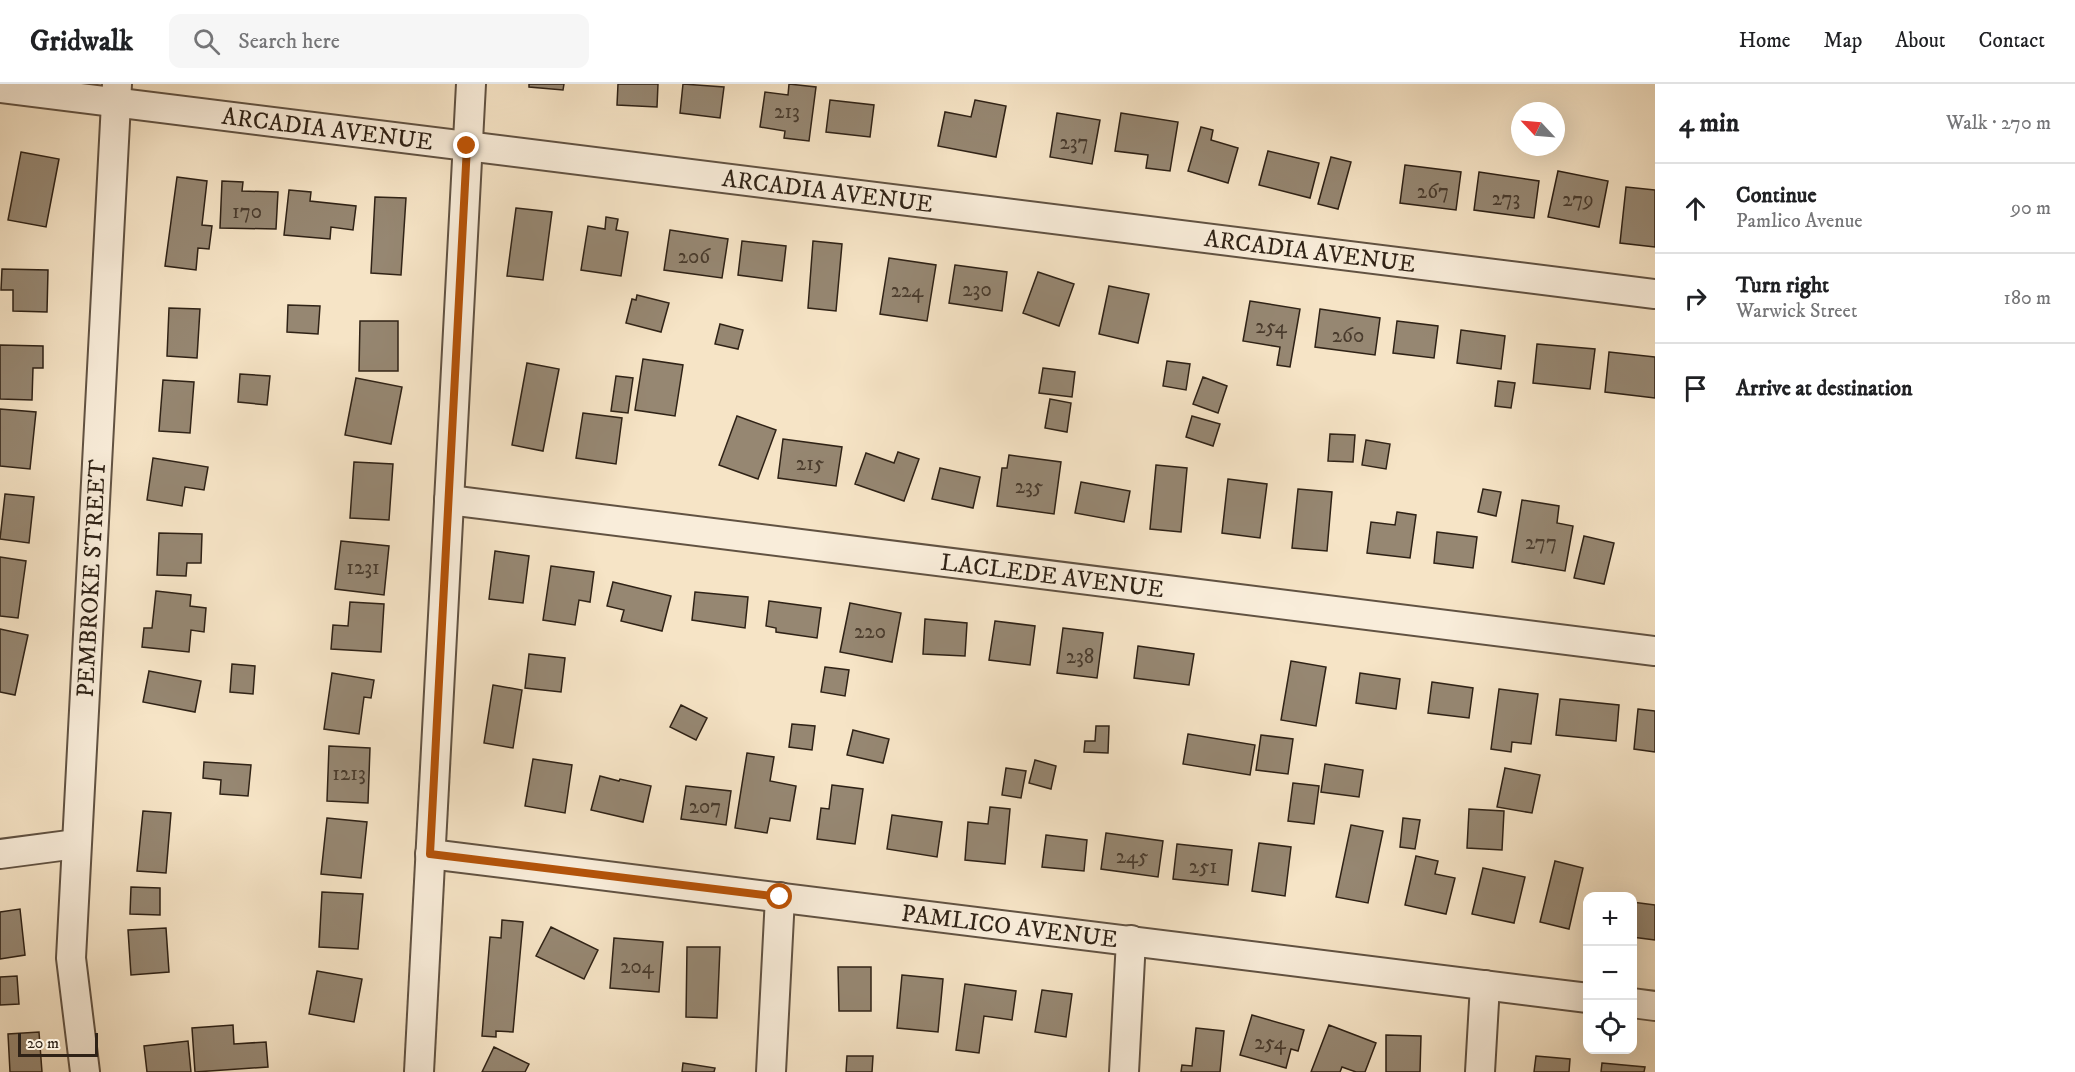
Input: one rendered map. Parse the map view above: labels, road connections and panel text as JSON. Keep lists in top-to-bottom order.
{
  "streets": {
    "street": [
      "ARCADIA AVENUE",
      "LACLEDE AVENUE",
      "PEMBROKE STREET",
      "PAMLICO AVENUE"
    ]
  },
  "crossings": [
    ["ARCADIA AVENUE", "PEMBROKE STREET"]
  ],
  "house_numbers": [
    "213",
    "237",
    "267",
    "273",
    "279",
    "170",
    "206",
    "230",
    "224",
    "254",
    "260",
    "215",
    "235",
    "277",
    "1231",
    "220",
    "238",
    "1213",
    "207",
    "245",
    "251",
    "204",
    "254"
  ],
  "scale_bar": "20 m",
  "north": "top left",
  "page": {
    "header": "Gridwalk",
    "search": "Search here",
    "nav": [
      "Home",
      "Map",
      "About",
      "Contact"
    ],
    "heading": ["4 min", "Walk · 270 m"],
    "list": [
      ["Continue", "Pamlico Avenue", "90 m"],
      ["Turn right", "Warwick Street", "180 m"],
      "Arrive at destination"
    ],
    "map_buttons": ["+", "−"],
    "scale": "20 m"
  }
}
